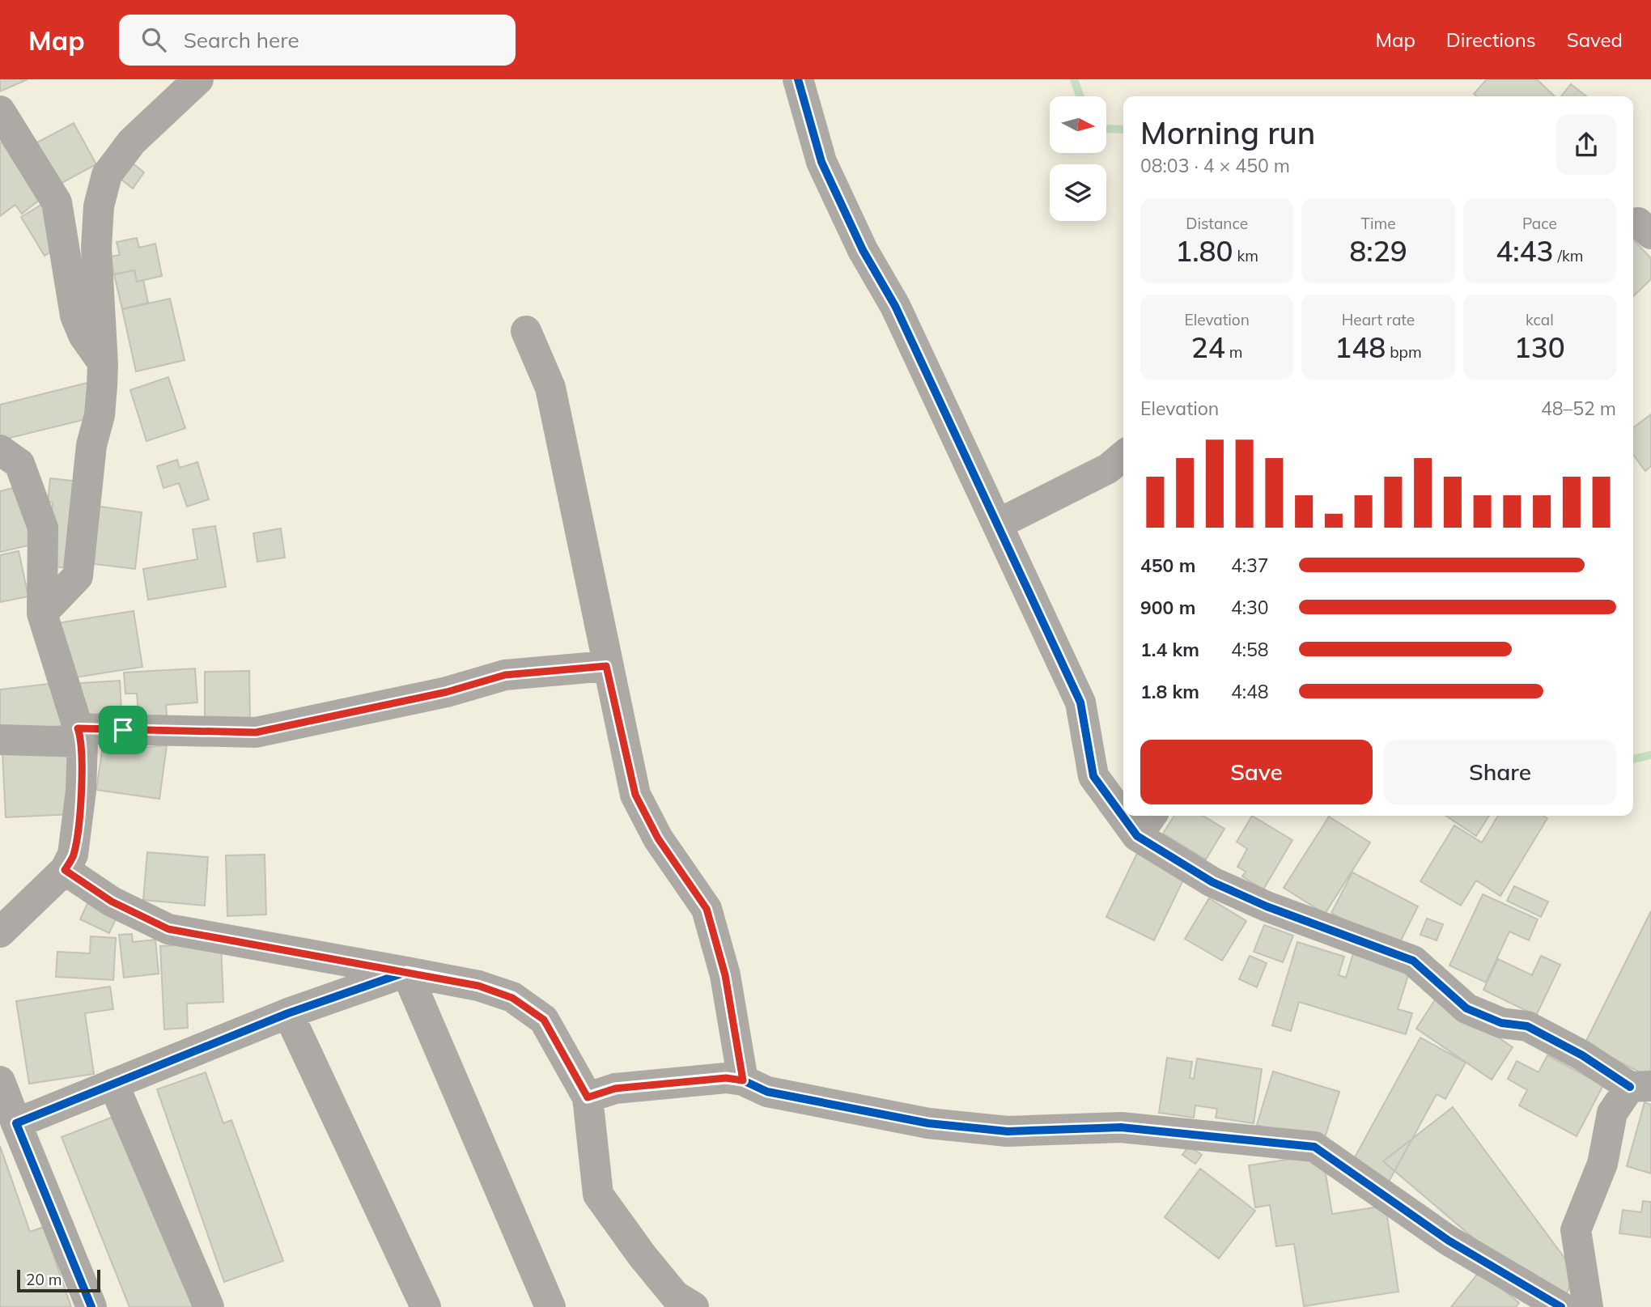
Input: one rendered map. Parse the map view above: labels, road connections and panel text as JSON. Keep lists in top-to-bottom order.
{
  "scale_bar": "20 m",
  "north": "right",
  "page": {
    "header": "Map",
    "search": "Search here",
    "nav": ["Map", "Directions", "Saved"],
    "heading": ["Morning run", "08:03 · 4 × 450 m"],
    "stats": [
      ["Distance", "1.80 km"],
      ["Time", "8:29"],
      ["Pace", "4:43 /km"],
      ["Elevation", "24 m"],
      ["Heart rate", "148 bpm"],
      ["kcal", "130"]
    ],
    "chart": ["Elevation", "48–52 m"],
    "list": [
      {
        "name": "450 m",
        "note": "4:37"
      },
      {
        "name": "900 m",
        "note": "4:30"
      },
      {
        "name": "1.4 km",
        "note": "4:58"
      },
      {
        "name": "1.8 km",
        "note": "4:48"
      }
    ],
    "buttons": ["Save", "Share"],
    "scale": "20 m"
  }
}
